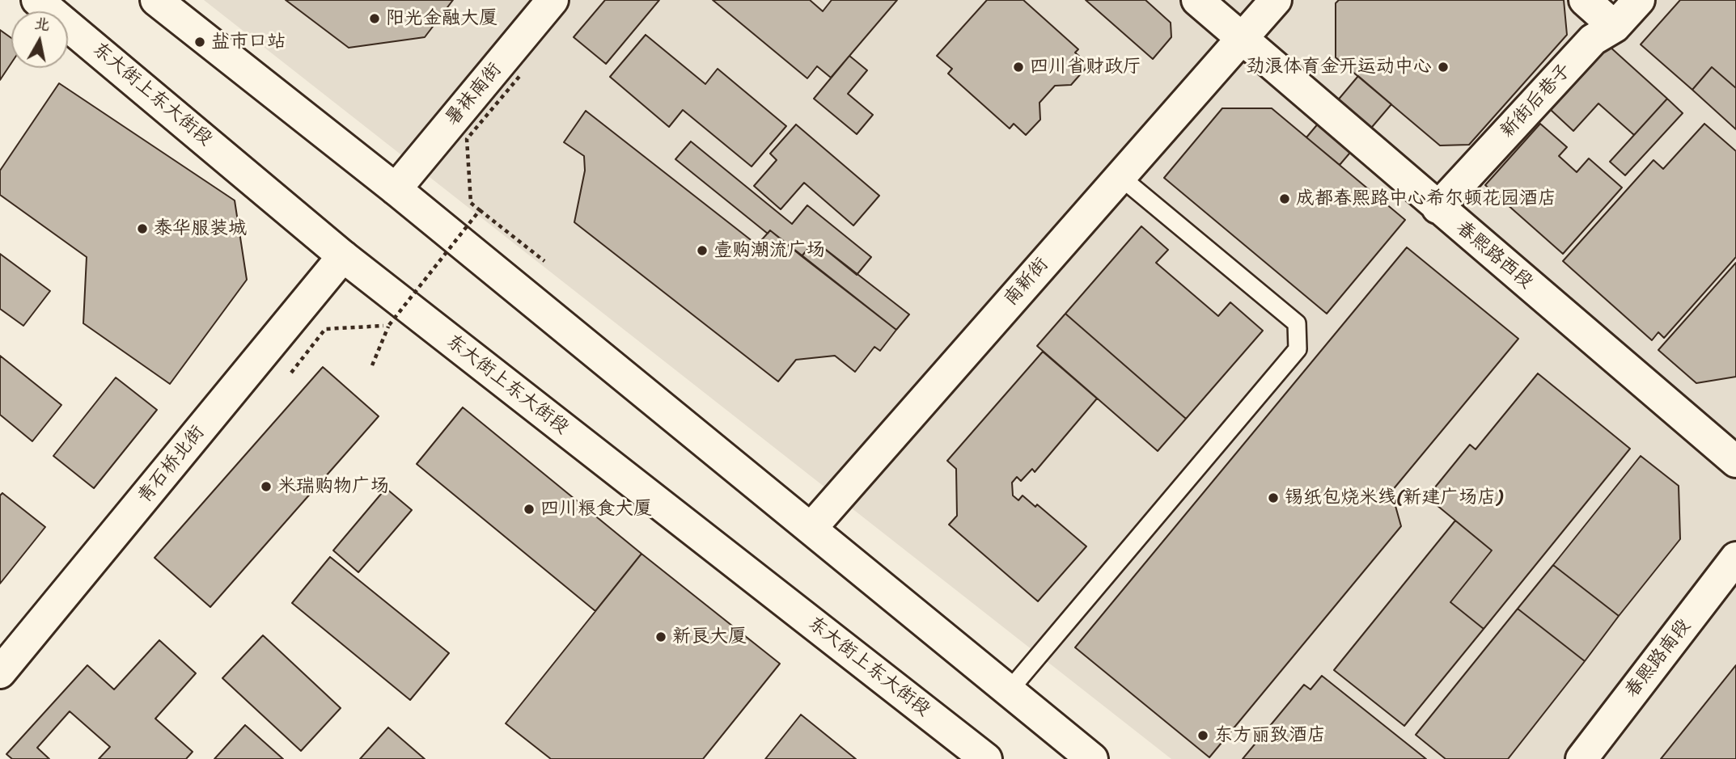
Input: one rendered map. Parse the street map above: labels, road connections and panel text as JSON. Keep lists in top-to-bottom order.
{
  "streets": {
    "street": [
      "东大街上东大街段",
      "暑袜南街",
      "新街后巷子",
      "春熙路西段",
      "南新街",
      "青石桥北街",
      "春熙路南段"
    ]
  },
  "crossings": [
    ["东大街上东大街段", "青石桥北街"],
    ["新街后巷子", "春熙路西段"],
    ["春熙路西段", "南新街"]
  ],
  "places": [
    "阳光金融大厦",
    "盐市口站",
    "四川省财政厅",
    "劲浪体育金开运动中心",
    "成都春熙路中心希尔顿花园酒店",
    "泰华服装城",
    "壹购潮流广场",
    "米瑞购物广场",
    "锡纸包烧米线(新建广场店)",
    "四川粮食大厦",
    "新良大厦",
    "东方丽致酒店"
  ],
  "north": "top"
}
